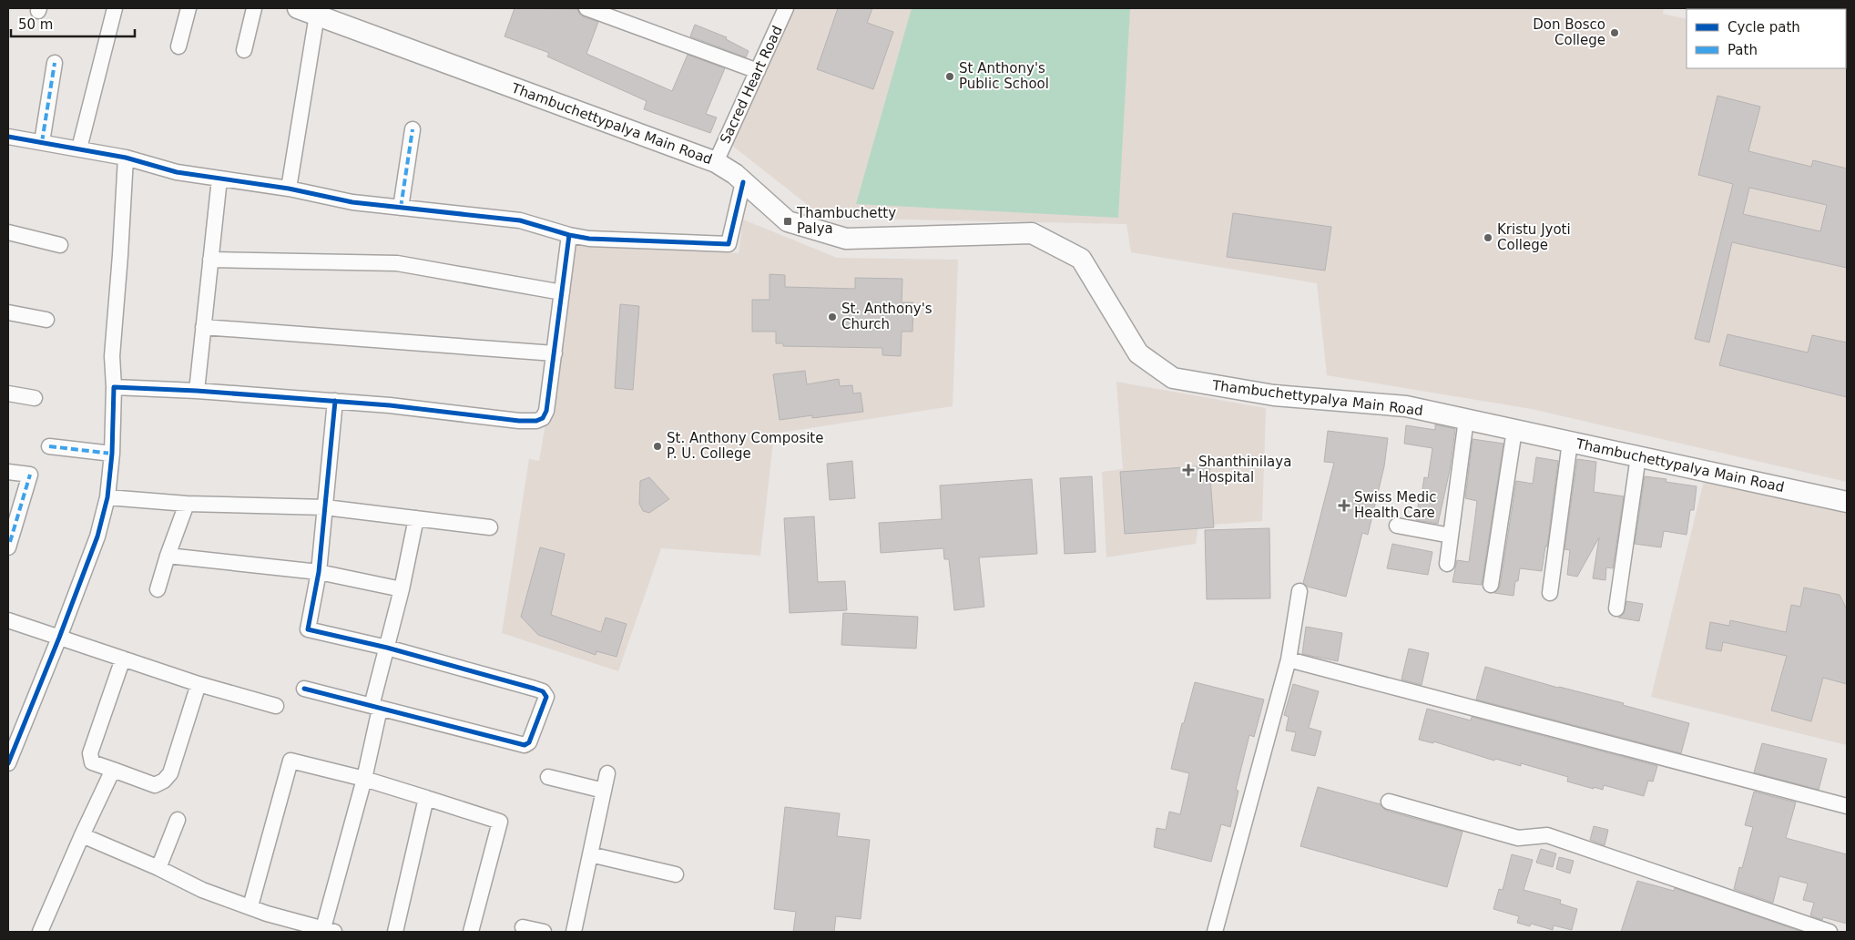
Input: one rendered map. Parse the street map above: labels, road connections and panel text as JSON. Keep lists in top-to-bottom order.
{
  "streets": {
    "main road": ["Thambuchettypalya Main Road"],
    "street": ["Sacred Heart Road"]
  },
  "crossings": [
    ["Sacred Heart Road", "Thambuchettypalya Main Road"]
  ],
  "places": {
    "other": [
      "Don Bosco College",
      "St Anthony's Public School",
      "Kristu Jyoti College",
      "St. Anthony's Church",
      "St. Anthony Composite P. U. College"
    ],
    "transit": ["Thambuchetty Palya"],
    "health": ["Shanthinilaya Hospital", "Swiss Medic Health Care"]
  },
  "legend": ["Cycle path", "Path"],
  "scale_bar": "50 m"
}
